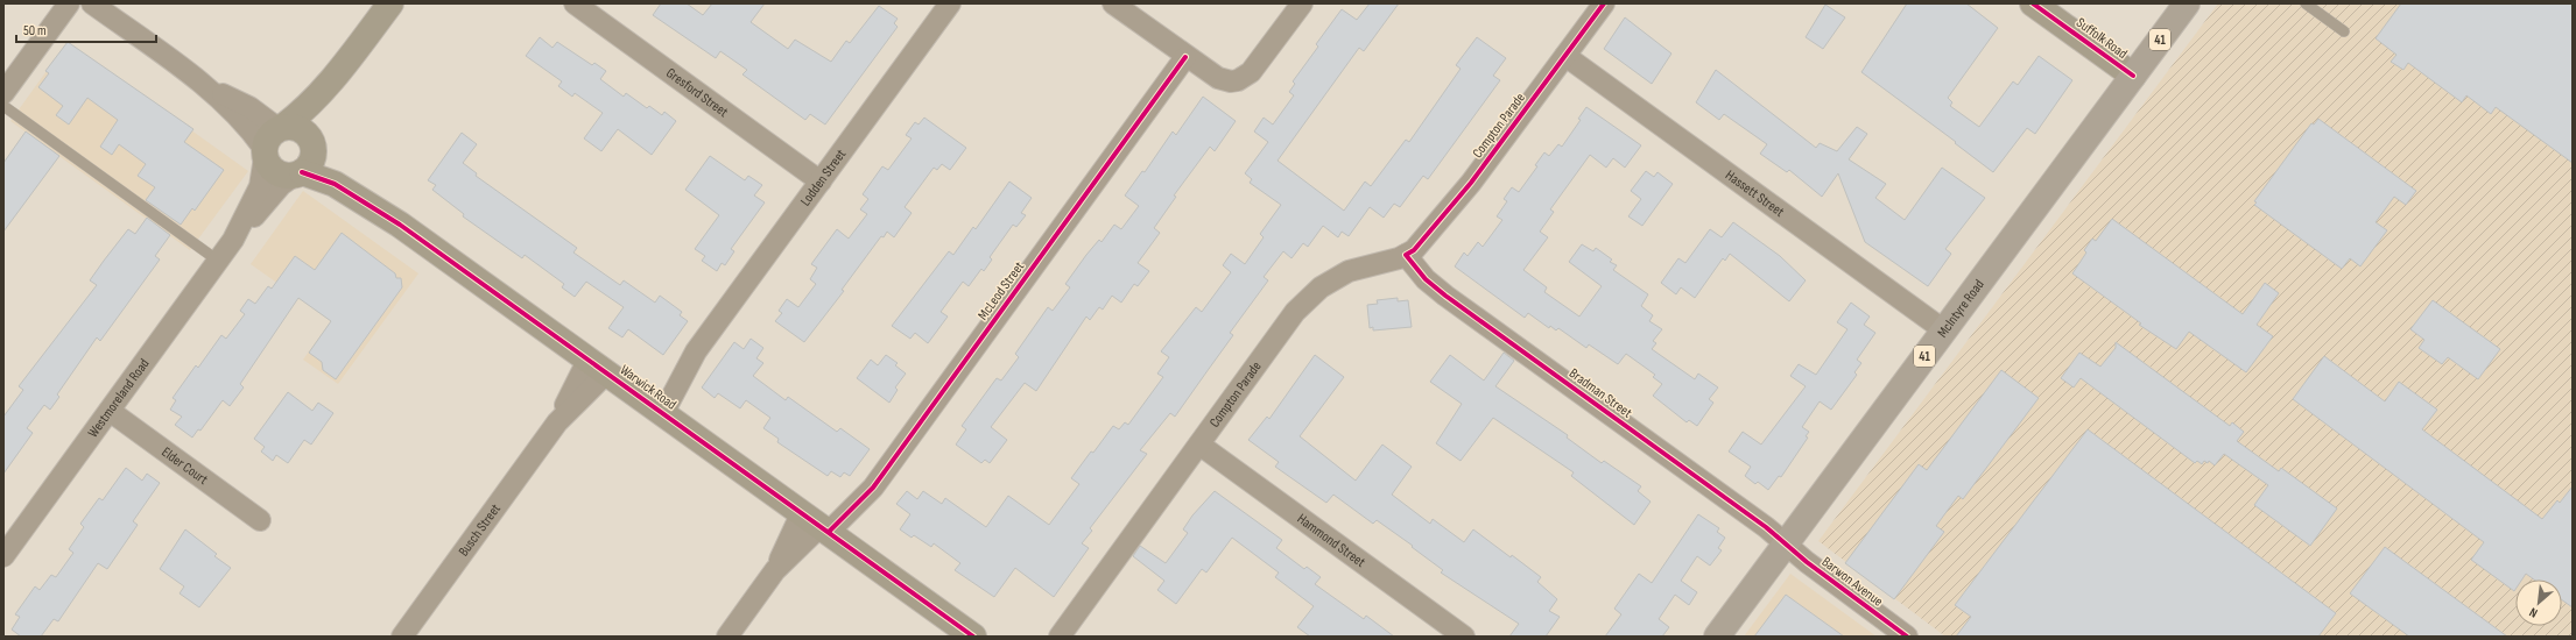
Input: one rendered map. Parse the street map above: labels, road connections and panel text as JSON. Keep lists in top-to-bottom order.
{
  "streets": {
    "main road": ["41", "McIntyre Road"],
    "street": [
      "Suffolk Road",
      "Gresford Street",
      "Compton Parade",
      "Lodden Street",
      "Hassett Street",
      "McLeod Street",
      "Warwick Road",
      "Bradman Street",
      "Westmoreland Road",
      "Elder Court",
      "Busch Street",
      "Hammond Street",
      "Barwon Avenue"
    ]
  },
  "crossings": [
    ["Suffolk Road", "McIntyre Road"],
    ["Gresford Street", "Lodden Street"],
    ["Compton Parade", "Hassett Street"],
    ["Compton Parade", "Bradman Street"],
    ["Compton Parade", "Hammond Street"],
    ["Lodden Street", "Warwick Road"],
    ["Hassett Street", "McIntyre Road"],
    ["McLeod Street", "Warwick Road"],
    ["McIntyre Road", "Bradman Street"],
    ["McIntyre Road", "Barwon Avenue"],
    ["Warwick Road", "Busch Street"],
    ["Bradman Street", "Barwon Avenue"],
    ["Westmoreland Road", "Elder Court"]
  ],
  "scale_bar": "50 m",
  "north": "bottom left"
}
